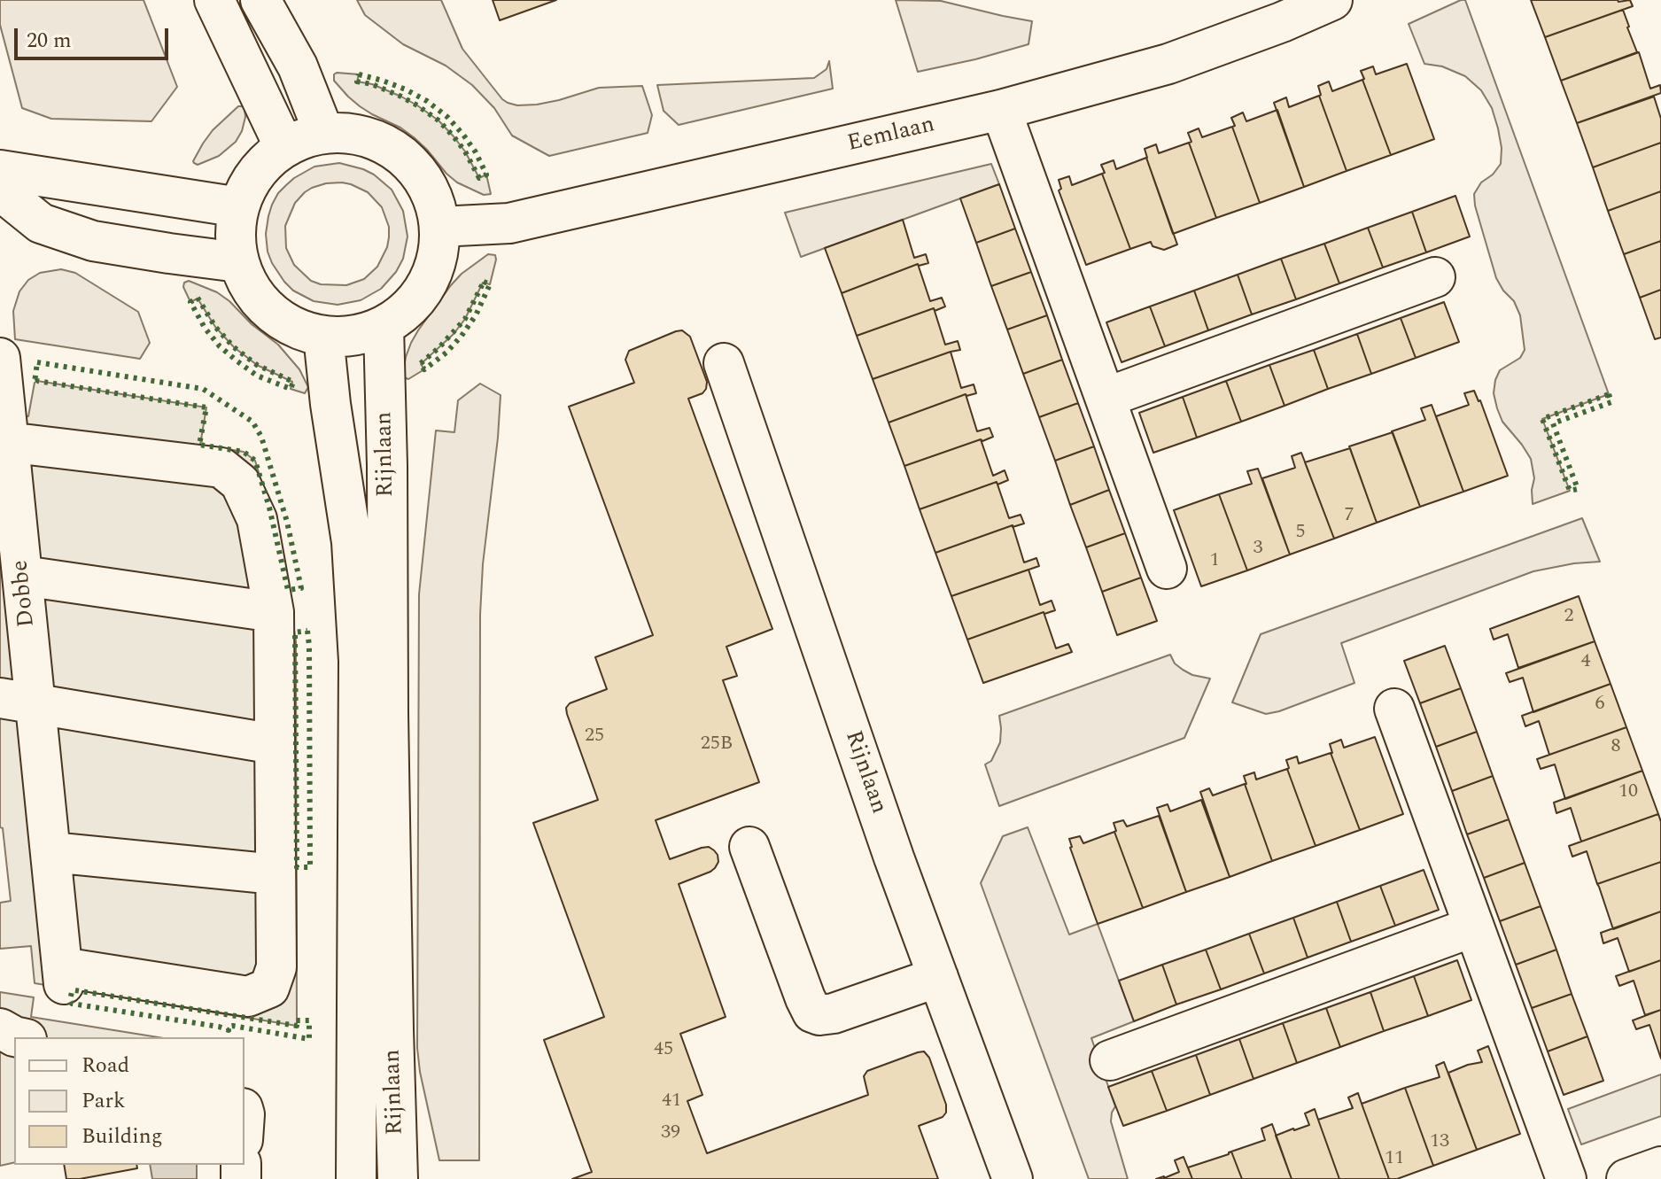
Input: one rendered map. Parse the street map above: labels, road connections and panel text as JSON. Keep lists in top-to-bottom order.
{
  "streets": {
    "street": ["Eemlaan", "Rijnlaan", "Dobbe"]
  },
  "crossings": [
    ["Eemlaan", "Rijnlaan"]
  ],
  "house_numbers": [
    "7",
    "5",
    "3",
    "1",
    "2",
    "4",
    "6",
    "25",
    "25B",
    "8",
    "10",
    "45",
    "41",
    "39",
    "13",
    "11"
  ],
  "legend": ["Road", "Park", "Building"],
  "scale_bar": "20 m"
}
